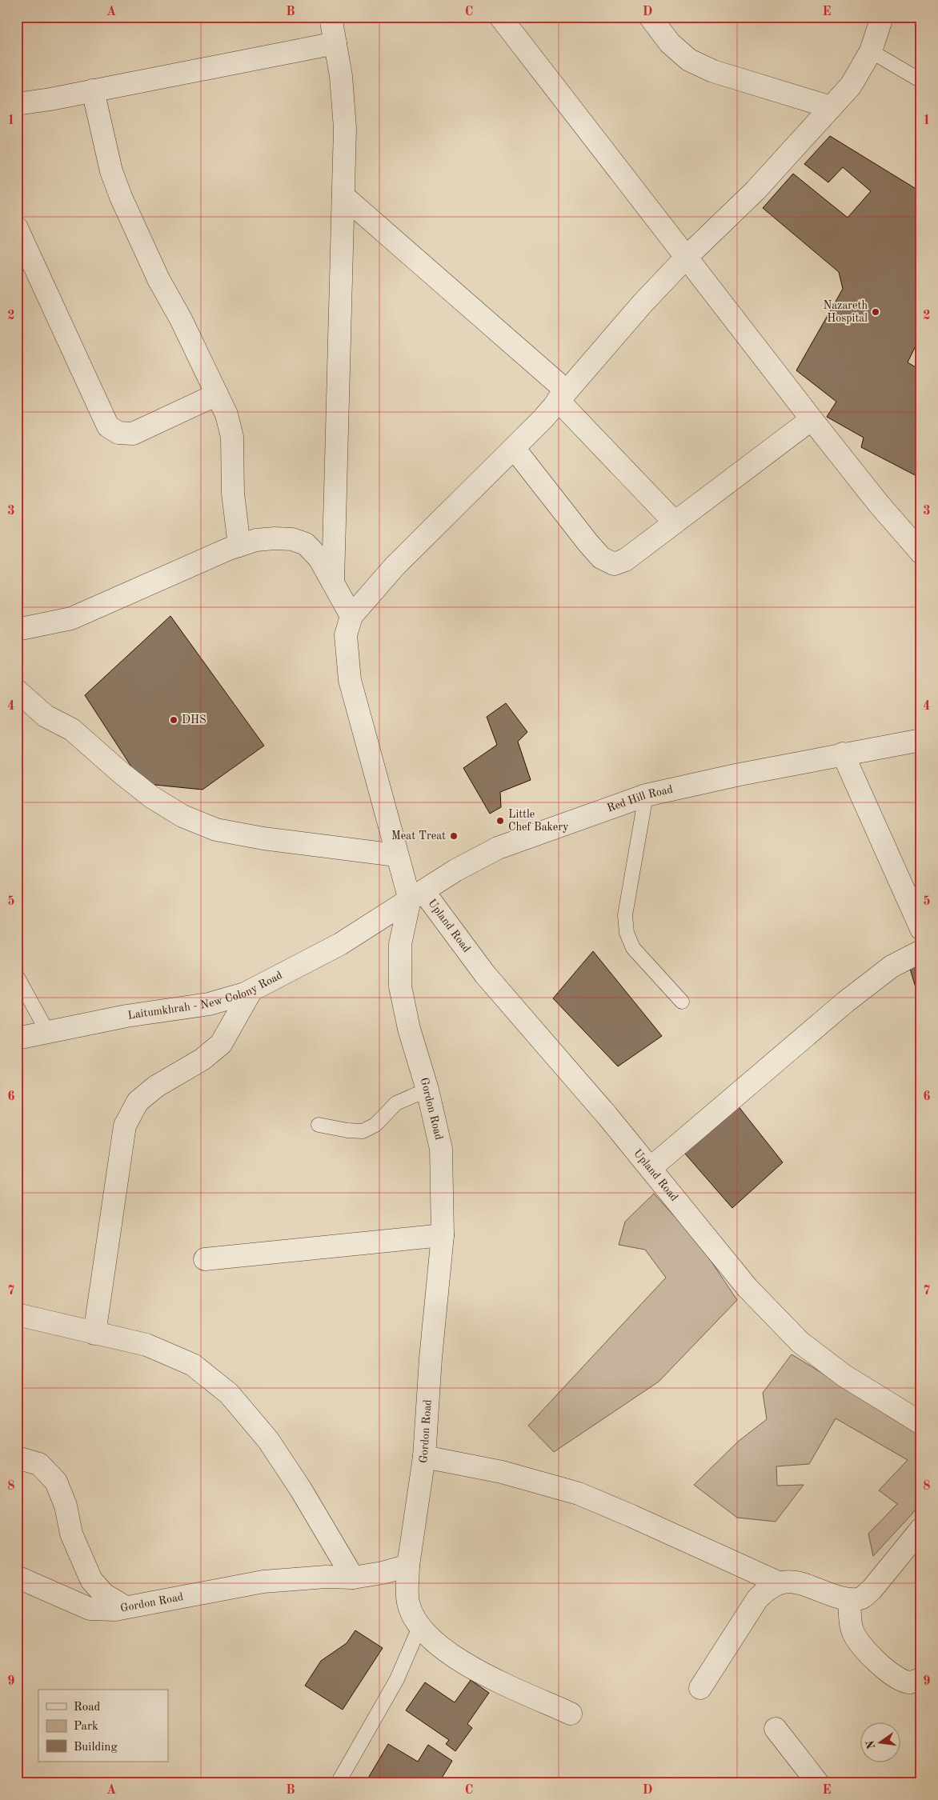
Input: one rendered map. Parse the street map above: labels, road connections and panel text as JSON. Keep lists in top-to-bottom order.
{
  "streets": {
    "street": [
      "Red Hill Road",
      "Upland Road",
      "Laitumkhrah - New Colony Road",
      "Gordon Road"
    ]
  },
  "crossings": [
    ["Red Hill Road", "Upland Road"],
    ["Red Hill Road", "Laitumkhrah - New Colony Road"],
    ["Red Hill Road", "Gordon Road"],
    ["Upland Road", "Gordon Road"]
  ],
  "places": [
    "Nazareth Hospital",
    "DHS",
    "Little Chef Bakery",
    "Meat Treat"
  ],
  "legend": ["Road", "Park", "Building"],
  "north": "left",
  "grid": {
    "columns": [
      "A",
      "B",
      "C",
      "D",
      "E"
    ],
    "rows": [
      "1",
      "2",
      "3",
      "4",
      "5",
      "6",
      "7",
      "8",
      "9"
    ]
  }
}
